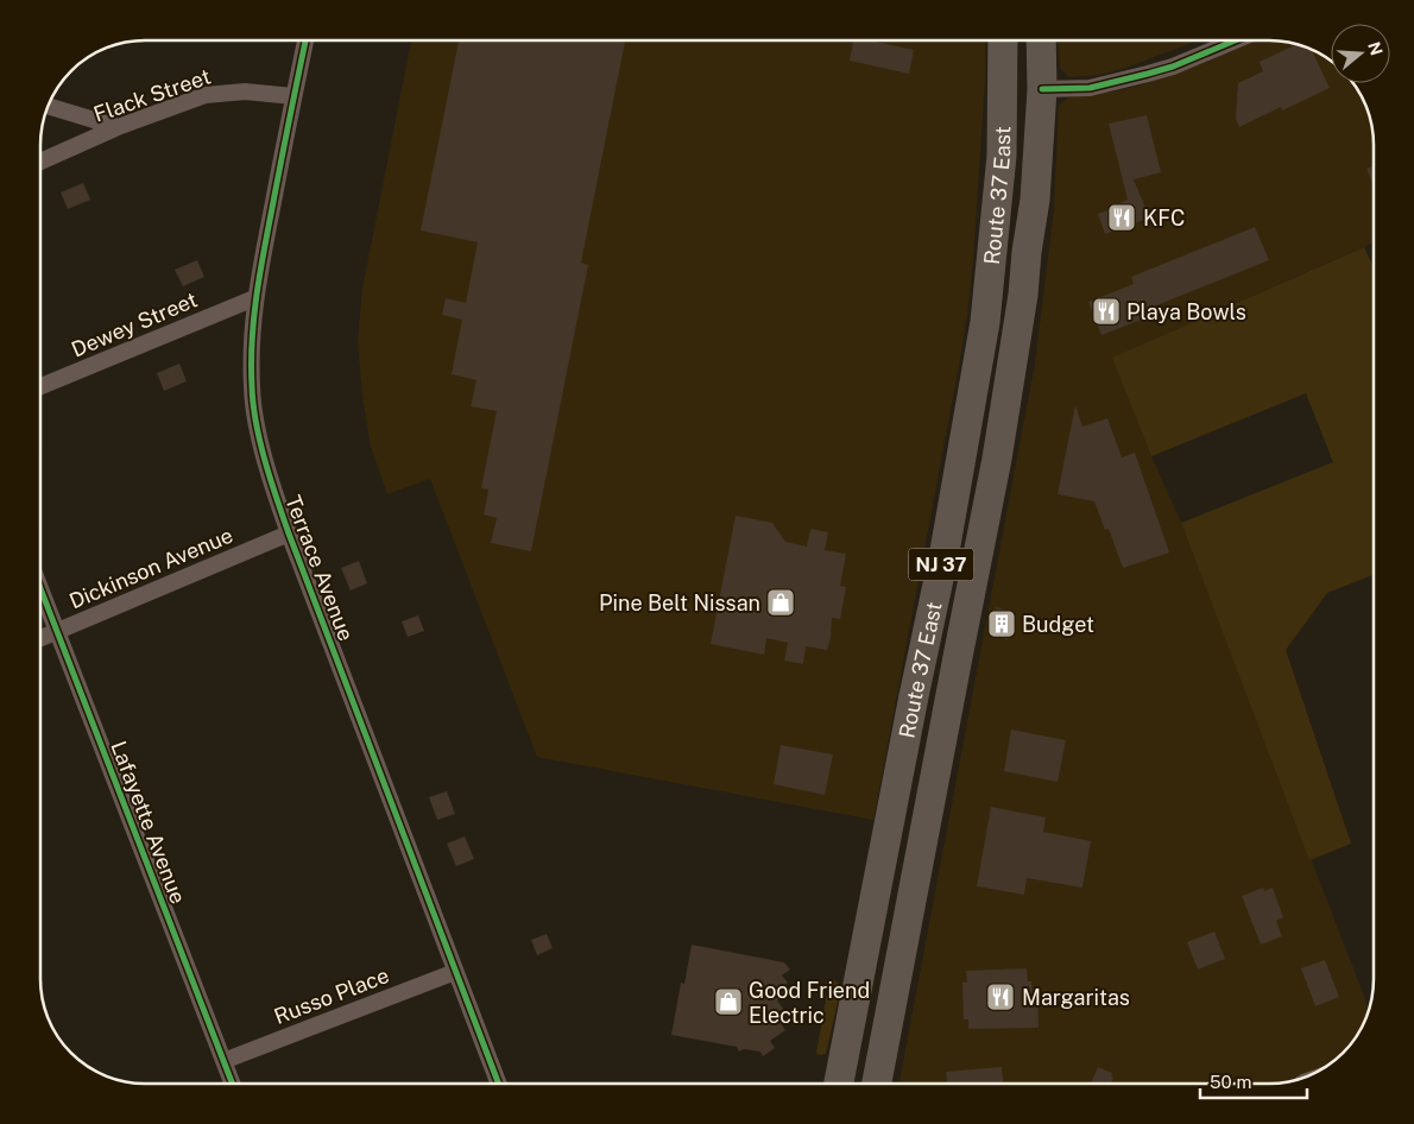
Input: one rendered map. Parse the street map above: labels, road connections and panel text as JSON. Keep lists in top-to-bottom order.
{
  "streets": {
    "highway": ["Route 37 East", "NJ 37"],
    "street": [
      "Flack Street",
      "Dewey Street",
      "Dickinson Avenue",
      "Terrace Avenue",
      "Lafayette Avenue",
      "Russo Place"
    ]
  },
  "crossings": [
    ["Flack Street", "Terrace Avenue"],
    ["Dewey Street", "Terrace Avenue"],
    ["Dickinson Avenue", "Terrace Avenue"],
    ["Dickinson Avenue", "Lafayette Avenue"],
    ["Terrace Avenue", "Russo Place"],
    ["Lafayette Avenue", "Russo Place"]
  ],
  "places": {
    "restaurant": ["KFC", "Playa Bowls", "Margaritas"],
    "shop": ["Pine Belt Nissan", "Good Friend Electric"],
    "building": ["Budget"]
  },
  "scale_bar": "50 m",
  "north": "right"
}
